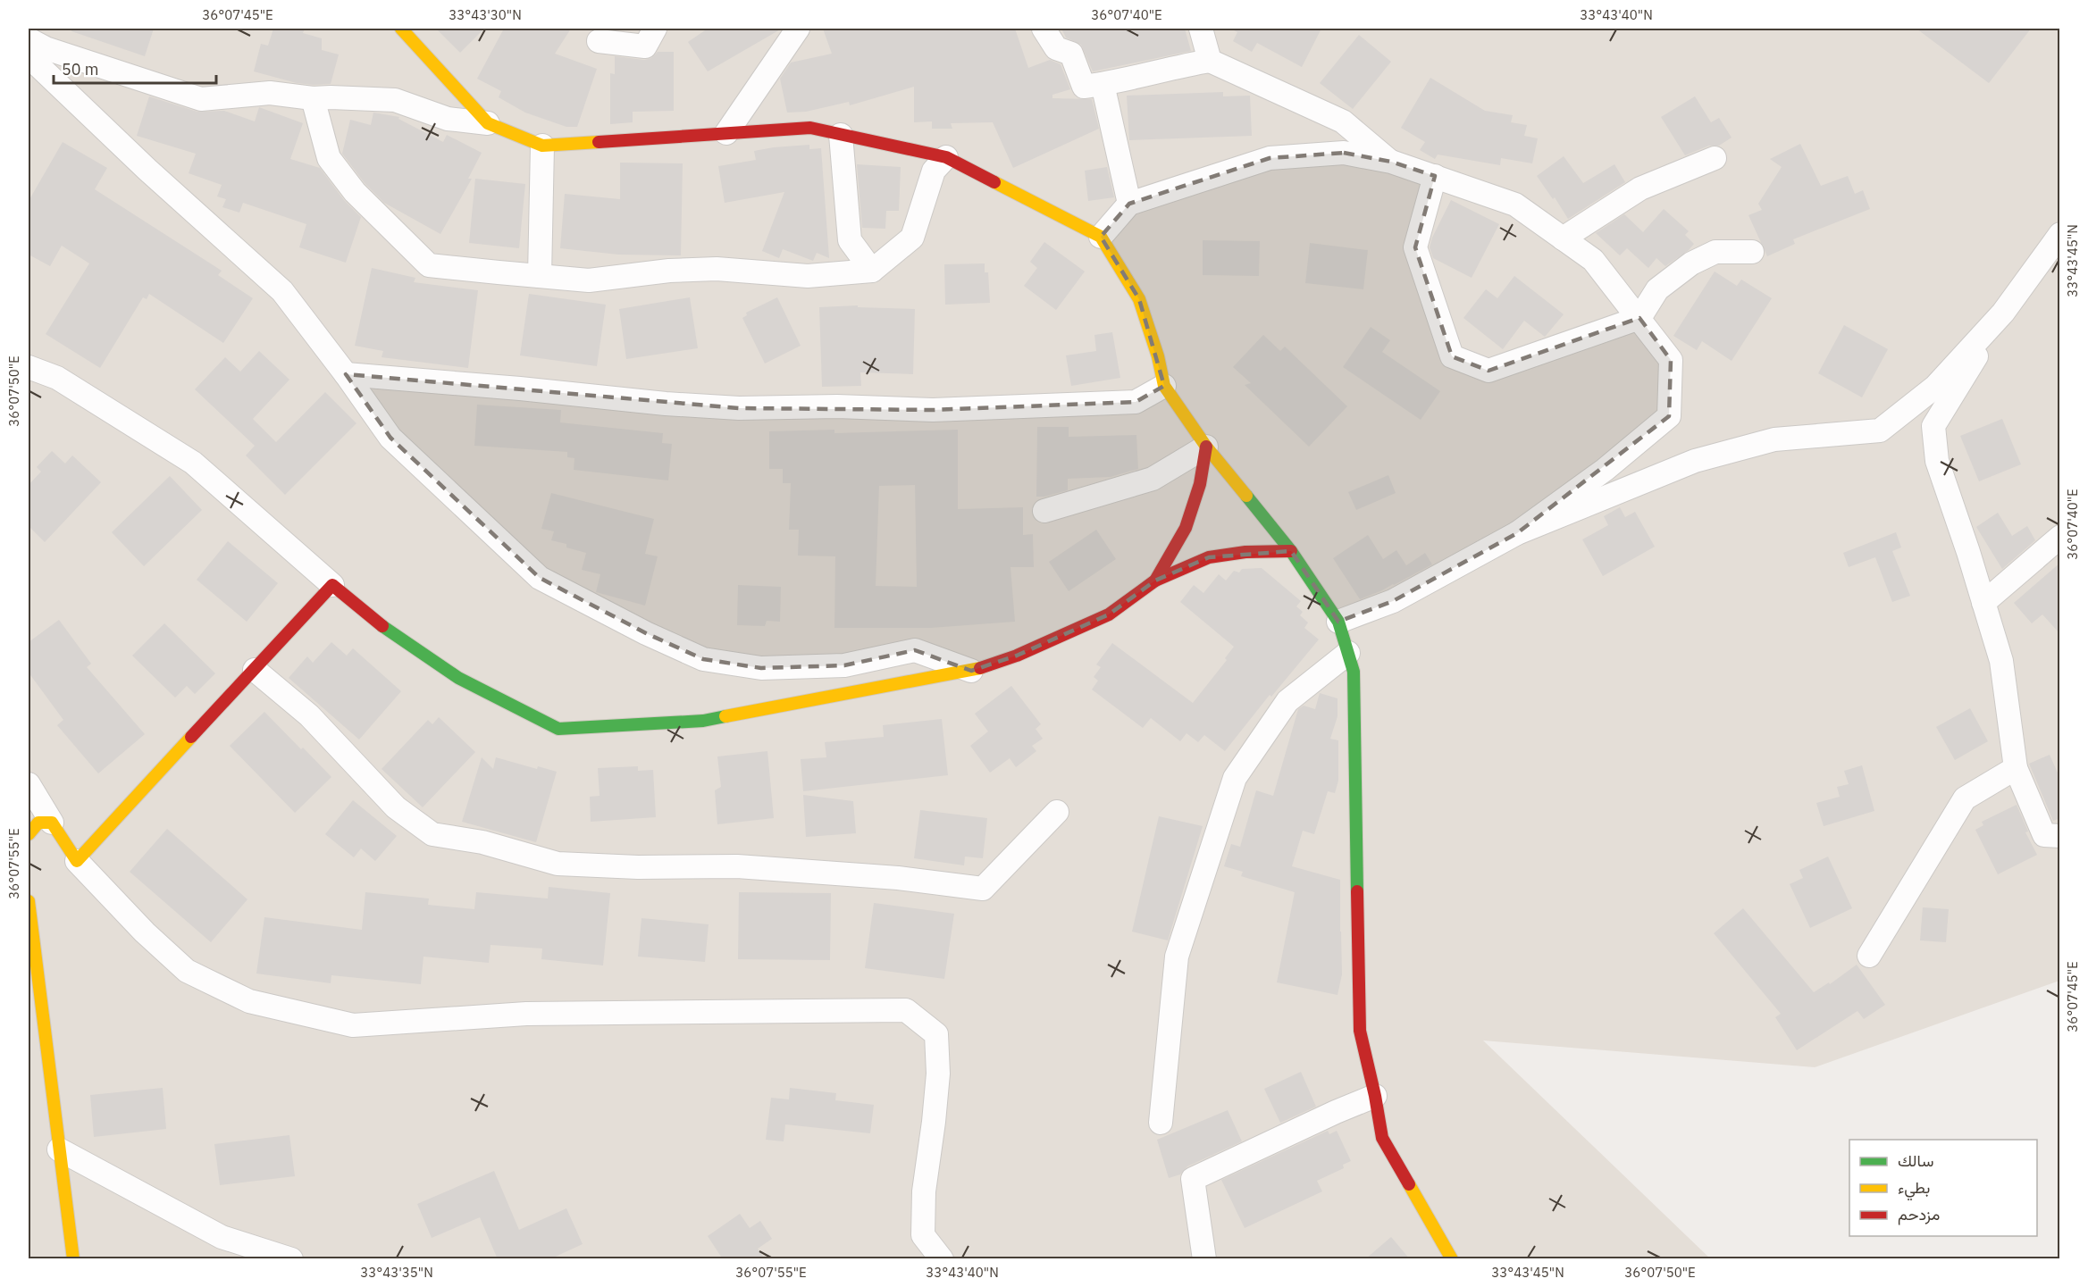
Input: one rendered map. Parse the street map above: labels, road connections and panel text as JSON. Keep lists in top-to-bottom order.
{
  "legend": ["سالك", "بطيء", "مزدحم"],
  "scale_bar": "50 m",
  "coordinates": [
    "36°07'45\"E",
    "33°43'30\"N",
    "36°07'40\"E",
    "33°43'40\"N",
    "33°43'45\"N",
    "36°07'50\"E",
    "36°07'55\"E",
    "33°43'35\"N"
  ]
}
